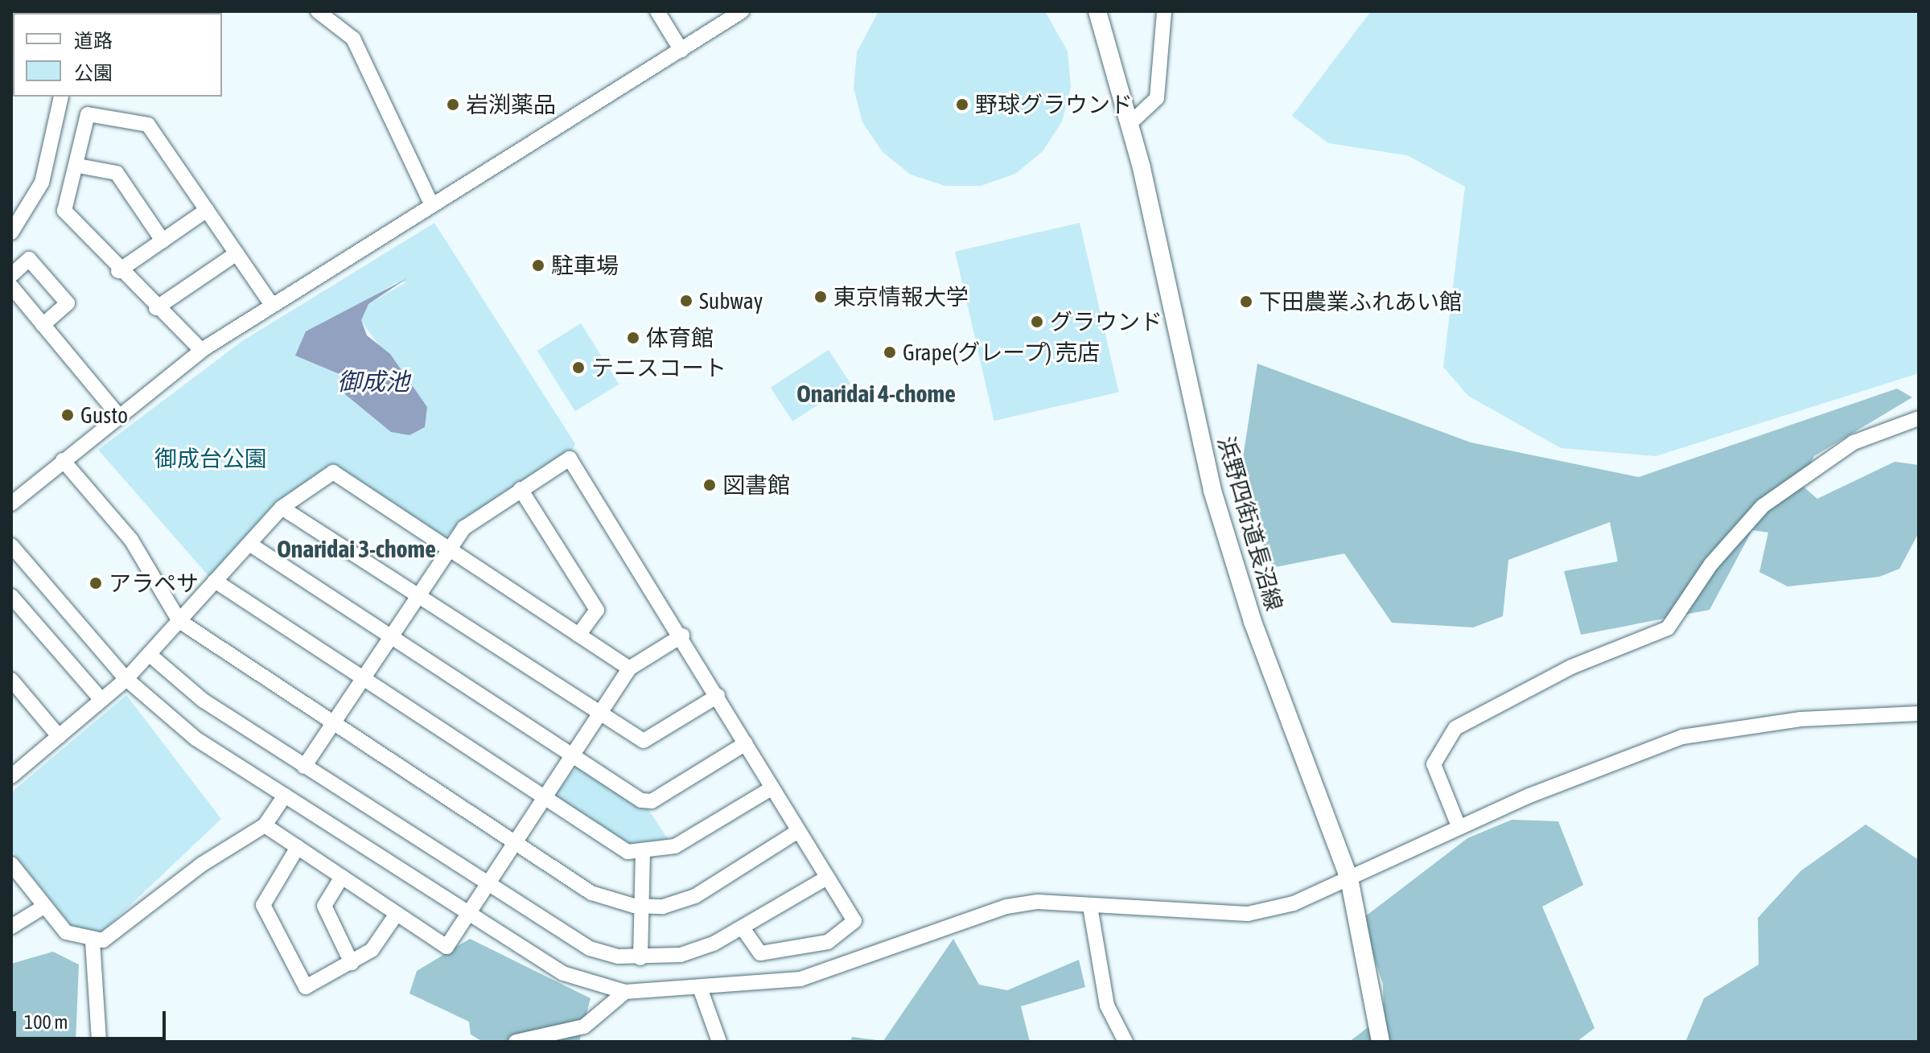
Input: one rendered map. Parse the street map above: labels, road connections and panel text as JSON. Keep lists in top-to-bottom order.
{
  "streets": {
    "main road": ["浜野四街道長沼線"]
  },
  "districts": ["Onaridai 4-chome", "Onaridai 3-chome"],
  "water": ["御成池"],
  "parks": ["御成台公園"],
  "places": [
    "岩渕薬品",
    "野球グラウンド",
    "駐車場",
    "東京情報大学",
    "Subway",
    "下田農業ふれあい館",
    "グラウンド",
    "体育館",
    "Grape(グレープ) 売店",
    "テニスコート",
    "Gusto",
    "図書館",
    "アラペサ"
  ],
  "legend": ["道路", "公園"],
  "scale_bar": "100 m"
}
